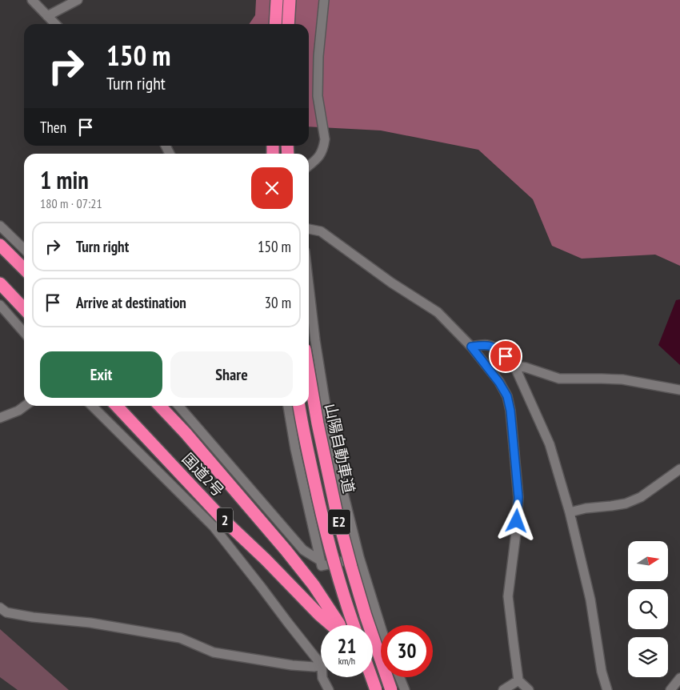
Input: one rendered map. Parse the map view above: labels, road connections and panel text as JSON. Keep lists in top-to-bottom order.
{
  "streets": {
    "highway": [
      "山陽自動車道",
      "国道2号",
      "2",
      "E2"
    ]
  },
  "north": "right",
  "page": {
    "turn": ["150 m", "Turn right"],
    "then": "Then",
    "heading": ["1 min", "180 m · 07:21"],
    "list": [
      {
        "name": "Turn right",
        "value": "150 m"
      },
      {
        "name": "Arrive at destination",
        "value": "30 m"
      }
    ],
    "buttons": ["Exit", "Share"],
    "speed": "21 km/h",
    "limit": "30"
  }
}
